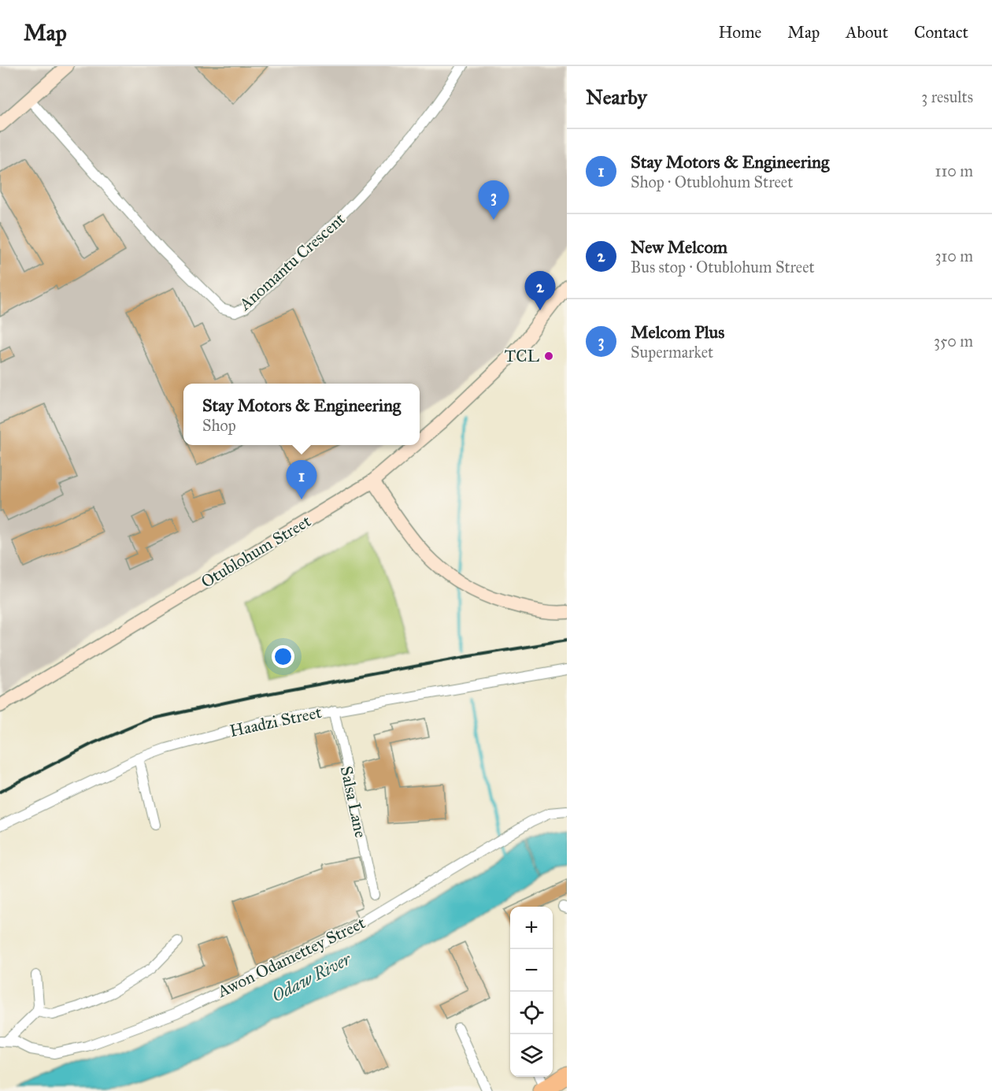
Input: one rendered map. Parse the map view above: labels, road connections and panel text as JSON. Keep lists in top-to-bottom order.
{
  "streets": {
    "street": [
      "Anomantu Crescent",
      "Otublohum Street",
      "Haadzi Street",
      "Salsa Lane",
      "Awon Odamettey Street"
    ]
  },
  "crossings": [
    ["Haadzi Street", "Salsa Lane"]
  ],
  "water": ["Odaw River"],
  "places": ["TCL"],
  "page": {
    "header": "Map",
    "nav": [
      "Home",
      "Map",
      "About",
      "Contact"
    ],
    "heading": ["Nearby", "3 results"],
    "list": [
      {
        "mark": "1",
        "name": "Stay Motors & Engineering",
        "note": "Shop · Otublohum Street",
        "value": "110 m"
      },
      {
        "mark": "2",
        "name": "New Melcom",
        "note": "Bus stop · Otublohum Street",
        "value": "310 m"
      },
      {
        "mark": "3",
        "name": "Melcom Plus",
        "note": "Supermarket",
        "value": "350 m"
      }
    ],
    "pins": ["3", "2", "1"],
    "popup": ["Stay Motors & Engineering", "Shop"],
    "map_buttons": ["+", "−"]
  }
}
